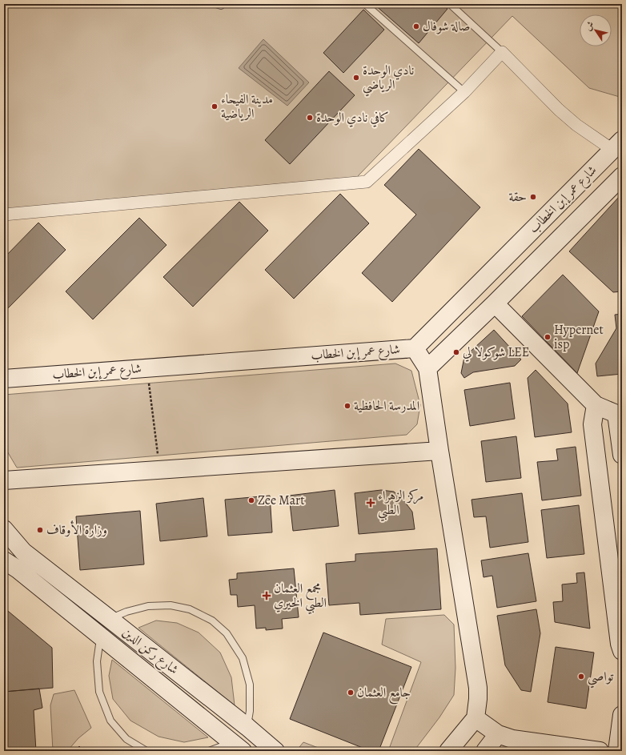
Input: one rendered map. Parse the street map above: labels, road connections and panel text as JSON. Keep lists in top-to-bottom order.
{
  "streets": {
    "main road": ["شارع عمر إبن الخطاب", "شارع ركن الدين"]
  },
  "places": {
    "other": [
      "صالة شوفال",
      "نادي الوحدة الرياضي",
      "مدينة الفيحاء الرياضية",
      "كافي نادي الوحدة",
      "حقة",
      "Hypernet isp",
      "شوكولا لي LEE",
      "المدرسة الحافظية",
      "Zee Mart",
      "وزارة الأوقاف",
      "تواصي",
      "جامع العثمان"
    ],
    "health": ["مركز الزهراء الطبي", "مجمع العثمان الطبي الخيري"]
  },
  "north": "top left"
}
